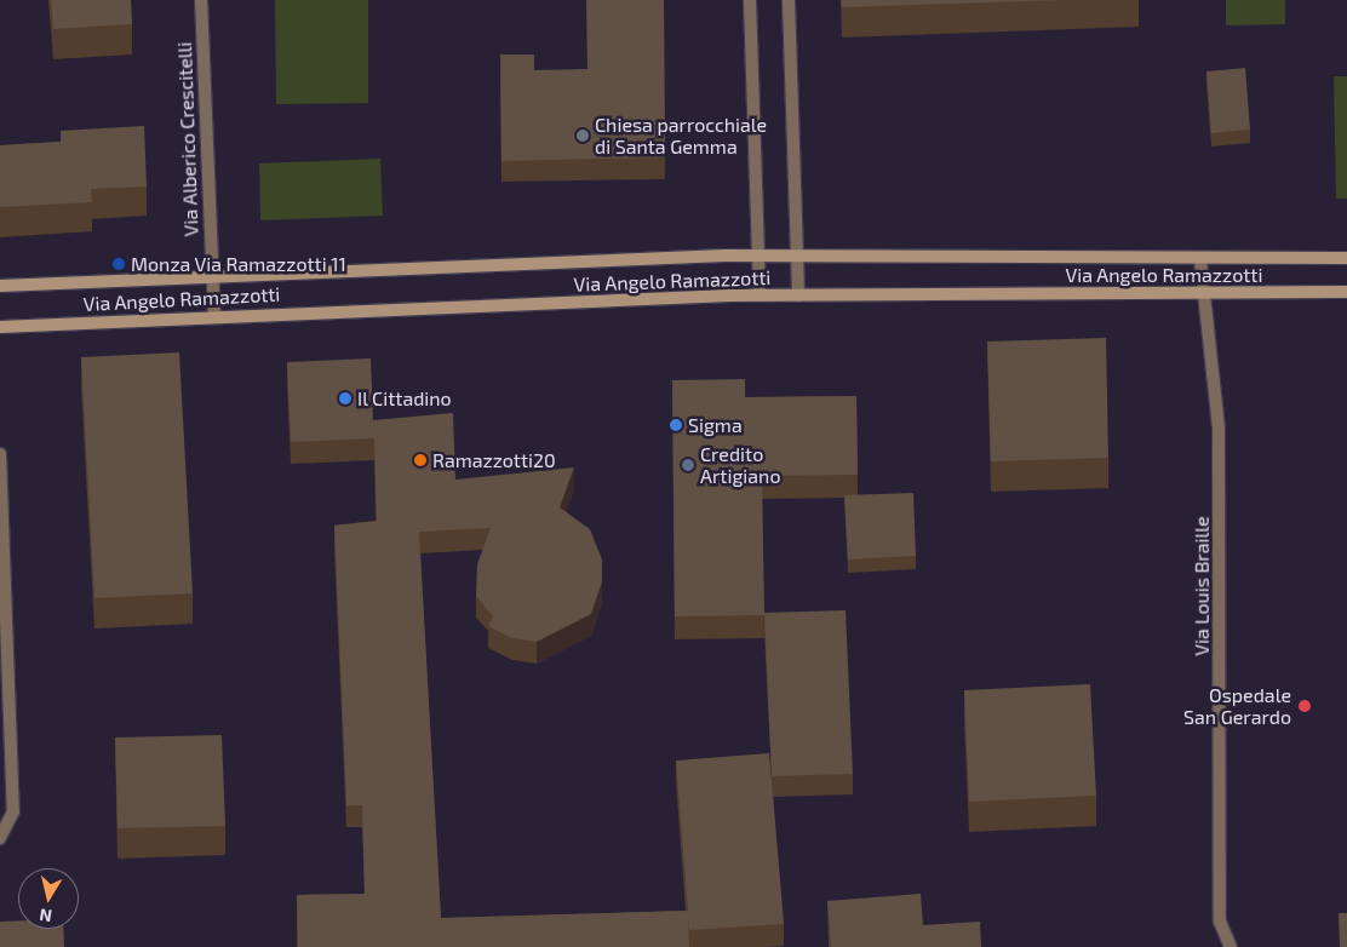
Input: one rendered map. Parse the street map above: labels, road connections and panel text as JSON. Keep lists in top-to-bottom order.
{
  "streets": {
    "street": ["Via Alberico Crescitelli", "Via Angelo Ramazzotti", "Via Louis Braille"]
  },
  "crossings": [
    ["Via Alberico Crescitelli", "Via Angelo Ramazzotti"],
    ["Via Angelo Ramazzotti", "Via Louis Braille"]
  ],
  "places": [
    "Chiesa parrocchiale di Santa Gemma",
    "Monza Via Ramazzotti 11",
    "Il Cittadino",
    "Sigma",
    "Ramazzotti20",
    "Credito Artigiano",
    "Ospedale San Gerardo"
  ],
  "north": "bottom"
}
